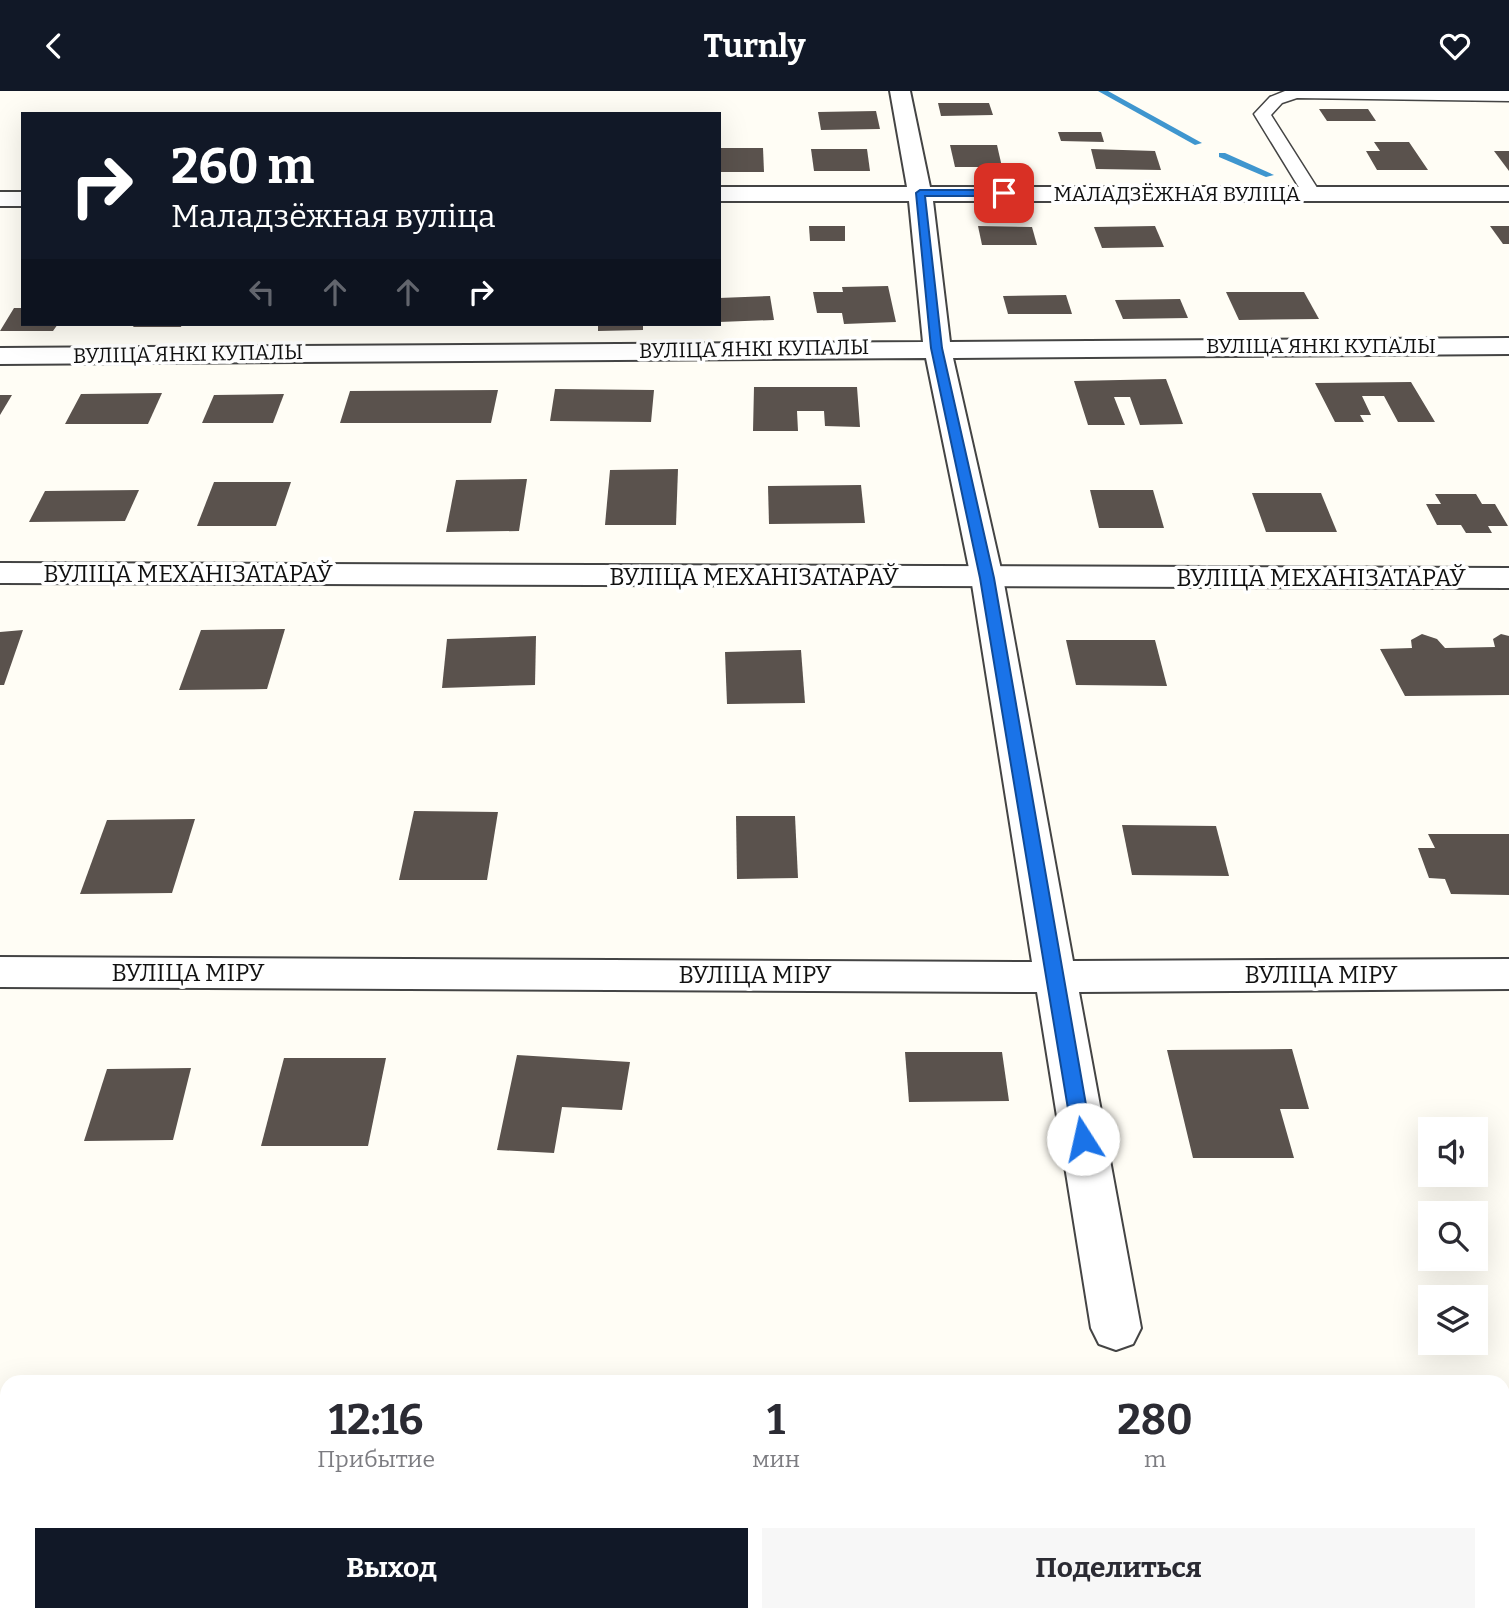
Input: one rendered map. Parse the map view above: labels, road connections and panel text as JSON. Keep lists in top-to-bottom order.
{
  "streets": {
    "street": [
      "МАЛАДЗЁЖНАЯ ВУЛІЦА",
      "ВУЛІЦА ЯНКІ КУПАЛЫ",
      "ВУЛІЦА МЕХАНІЗАТАРАЎ",
      "ВУЛІЦА МІРУ"
    ]
  },
  "page": {
    "header": "Turnly",
    "turn": ["260 m", "Маладзёжная вуліца"],
    "eta": [
      "12:16",
      "Прибытие",
      "1",
      "мин",
      "280",
      "m"
    ],
    "buttons": ["Выход", "Поделиться"]
  }
}
